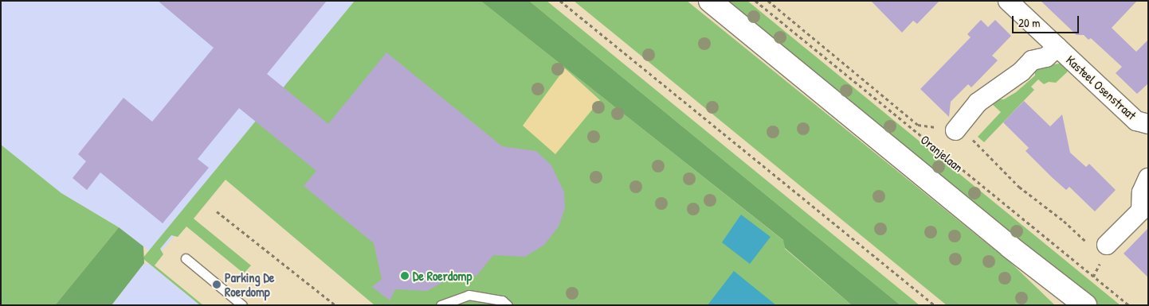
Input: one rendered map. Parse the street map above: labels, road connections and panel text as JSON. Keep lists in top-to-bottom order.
{
  "streets": {
    "street": ["Kasteel Osenstraat"],
    "path": ["Oranjelaan"]
  },
  "places": ["De Roerdomp", "Parking De Roerdomp"],
  "scale_bar": "20 m"
}
